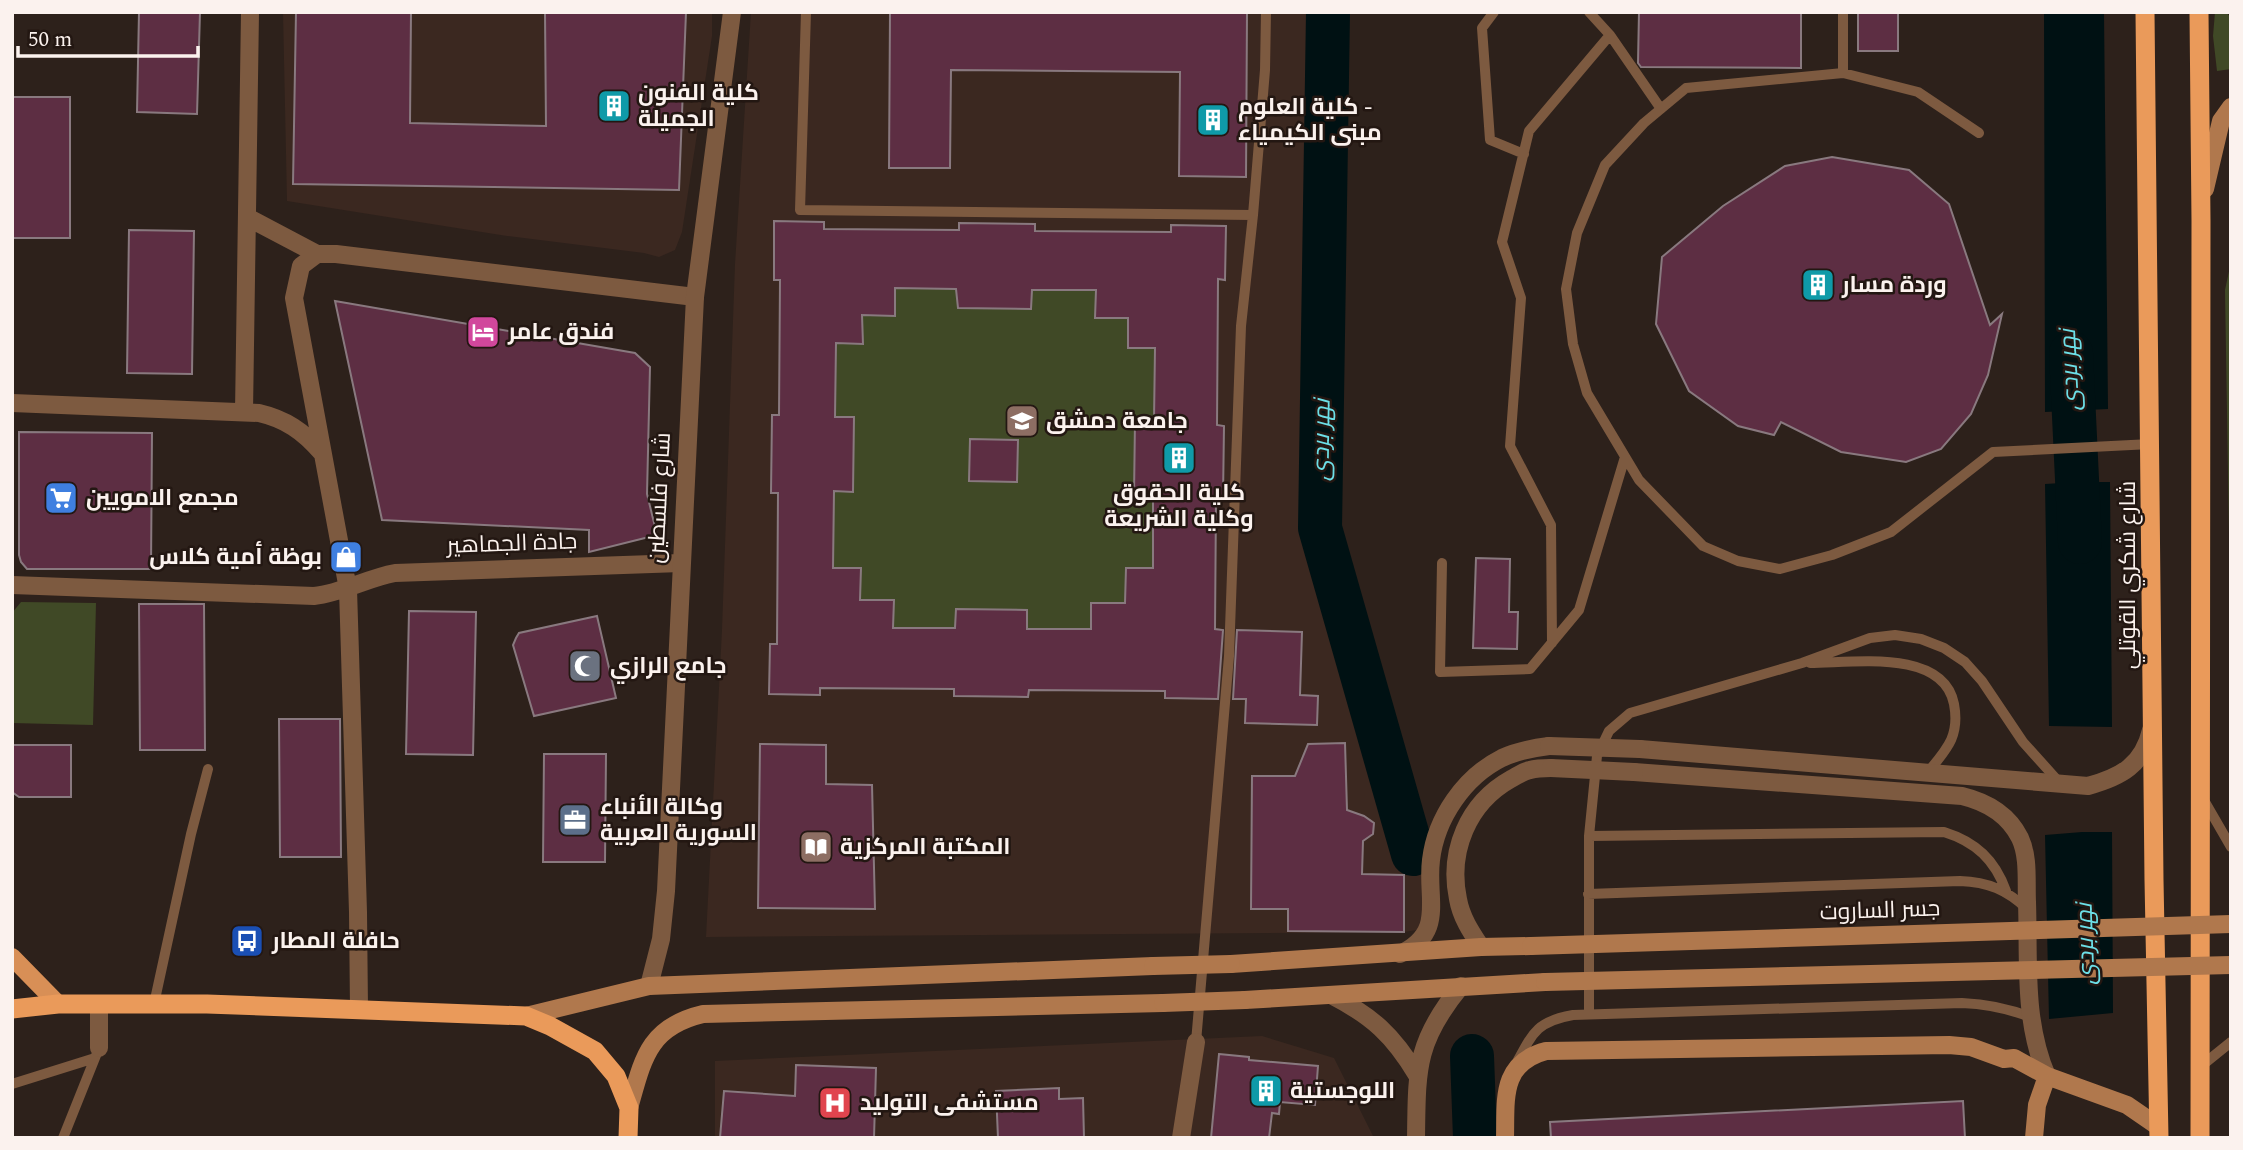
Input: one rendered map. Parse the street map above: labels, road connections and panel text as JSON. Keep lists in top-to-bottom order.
{
  "streets": {
    "highway": ["شارع شكري القوتلي"],
    "main road": ["جسر الساروت"],
    "street": ["شارع فلسطين", "جادة الجماهير"]
  },
  "crossings": [
    ["شارع فلسطين", "جادة الجماهير"],
    ["شارع فلسطين", "جسر الساروت"]
  ],
  "water": ["نهر بردى"],
  "places": {
    "building": [
      "كلية الفنون الجميلة",
      "كلية العلوم - مبنى الكيمياء",
      "وردة مسار",
      "كلية الحقوق وكلية الشريعة",
      "اللوجستية"
    ],
    "hotel": ["فندق عامر"],
    "school or university": ["جامعة دمشق"],
    "supermarket": ["مجمع الامويين"],
    "shop": ["بوظة أمية كلاس"],
    "mosque": ["جامع الرازي"],
    "office": ["وكالة الأنباء السورية العربية"],
    "library": ["المكتبة المركزية"],
    "bus stop": ["حافلة المطار"],
    "hospital": ["مستشفى التوليد"]
  },
  "scale_bar": "50 m"
}
